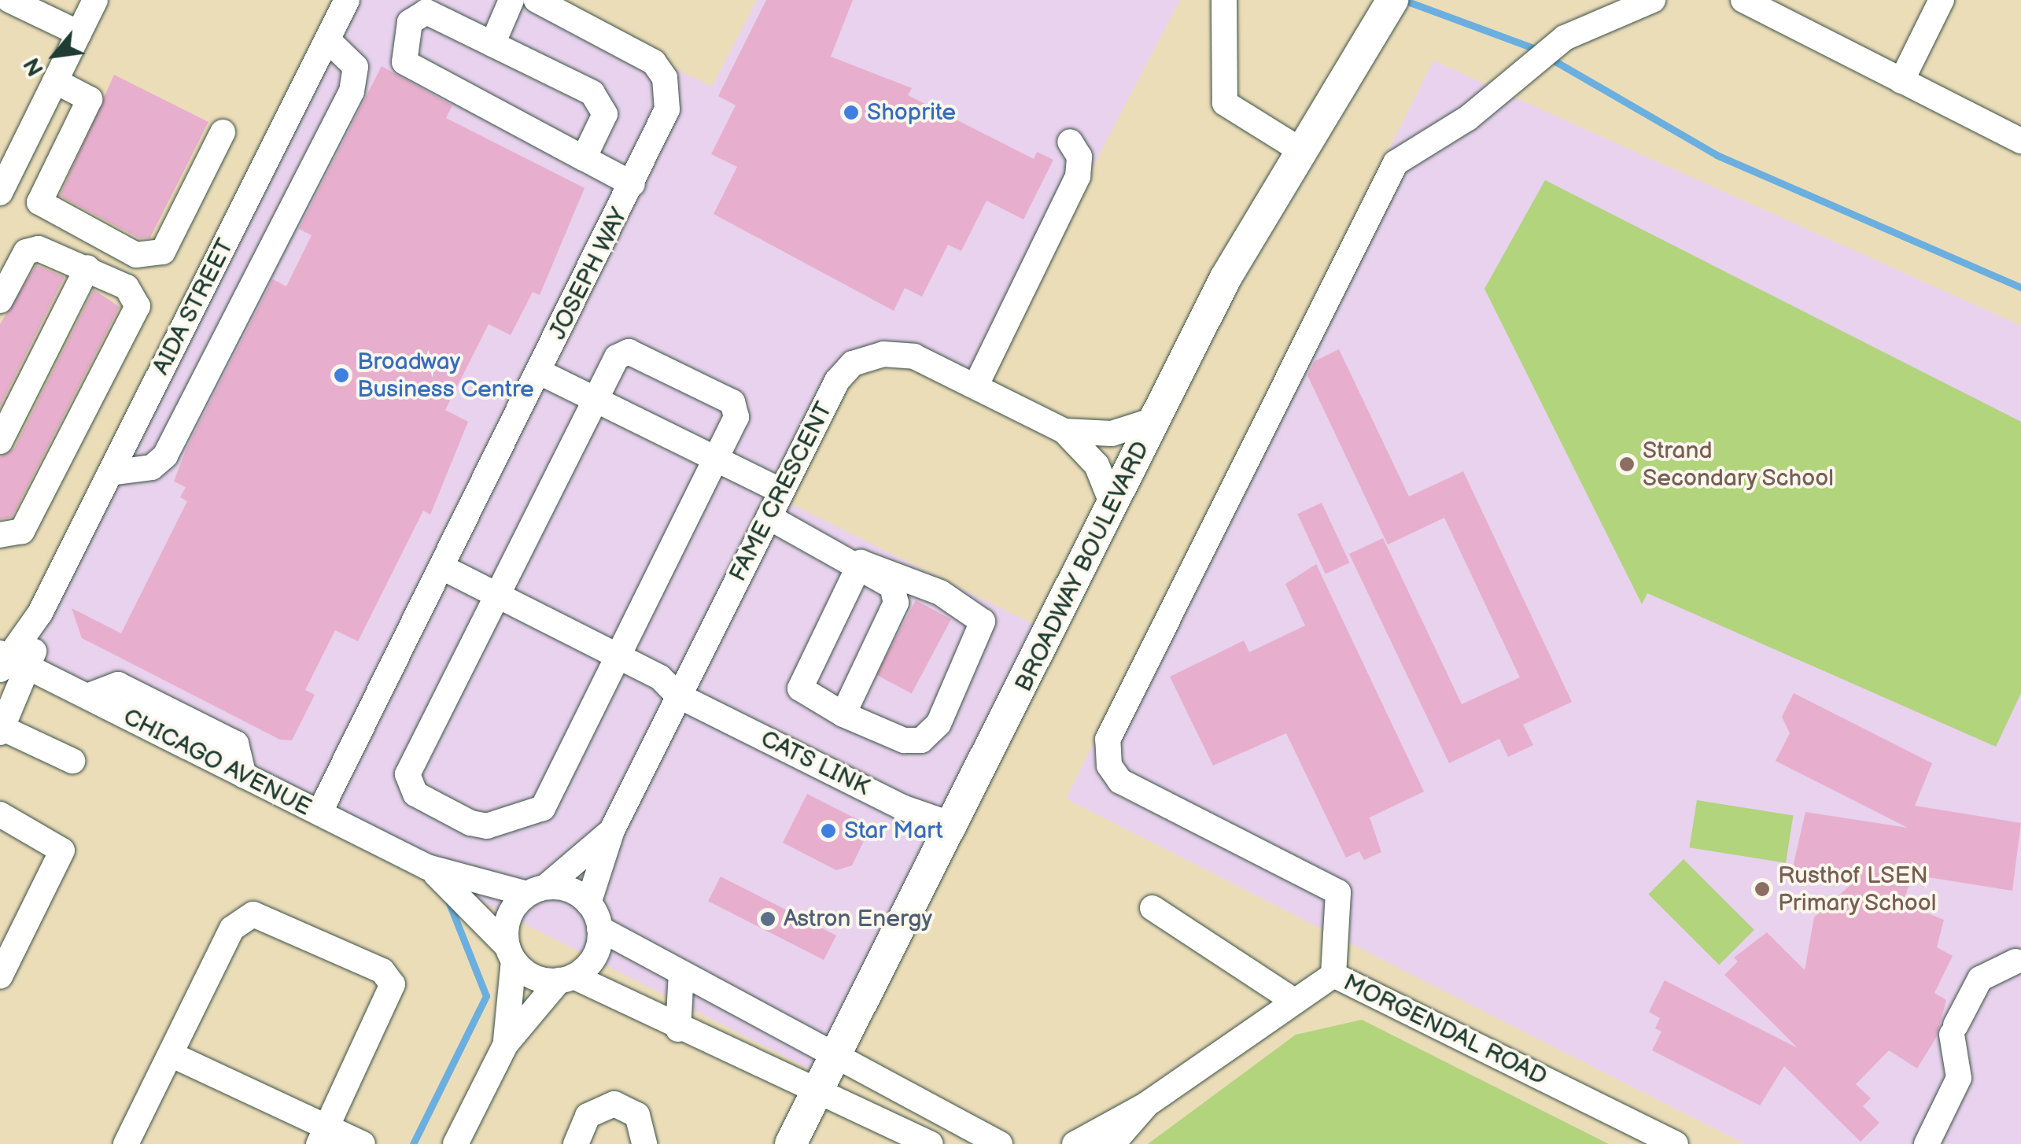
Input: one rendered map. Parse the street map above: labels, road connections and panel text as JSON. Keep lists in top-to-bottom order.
{
  "streets": {
    "main road": ["BROADWAY BOULEVARD"],
    "street": [
      "JOSEPH WAY",
      "AIDA STREET",
      "FAME CRESCENT",
      "CHICAGO AVENUE",
      "CATS LINK",
      "MORGENDAL ROAD"
    ]
  },
  "crossings": [
    ["JOSEPH WAY", "CHICAGO AVENUE"],
    ["JOSEPH WAY", "CATS LINK"],
    ["AIDA STREET", "CHICAGO AVENUE"],
    ["FAME CRESCENT", "BROADWAY BOULEVARD"],
    ["FAME CRESCENT", "CHICAGO AVENUE"],
    ["FAME CRESCENT", "CATS LINK"],
    ["BROADWAY BOULEVARD", "CATS LINK"]
  ],
  "places": [
    "Shoprite",
    "Broadway Business Centre",
    "Strand Secondary School",
    "Star Mart",
    "Rusthof LSEN Primary School",
    "Astron Energy"
  ],
  "north": "bottom left"
}
